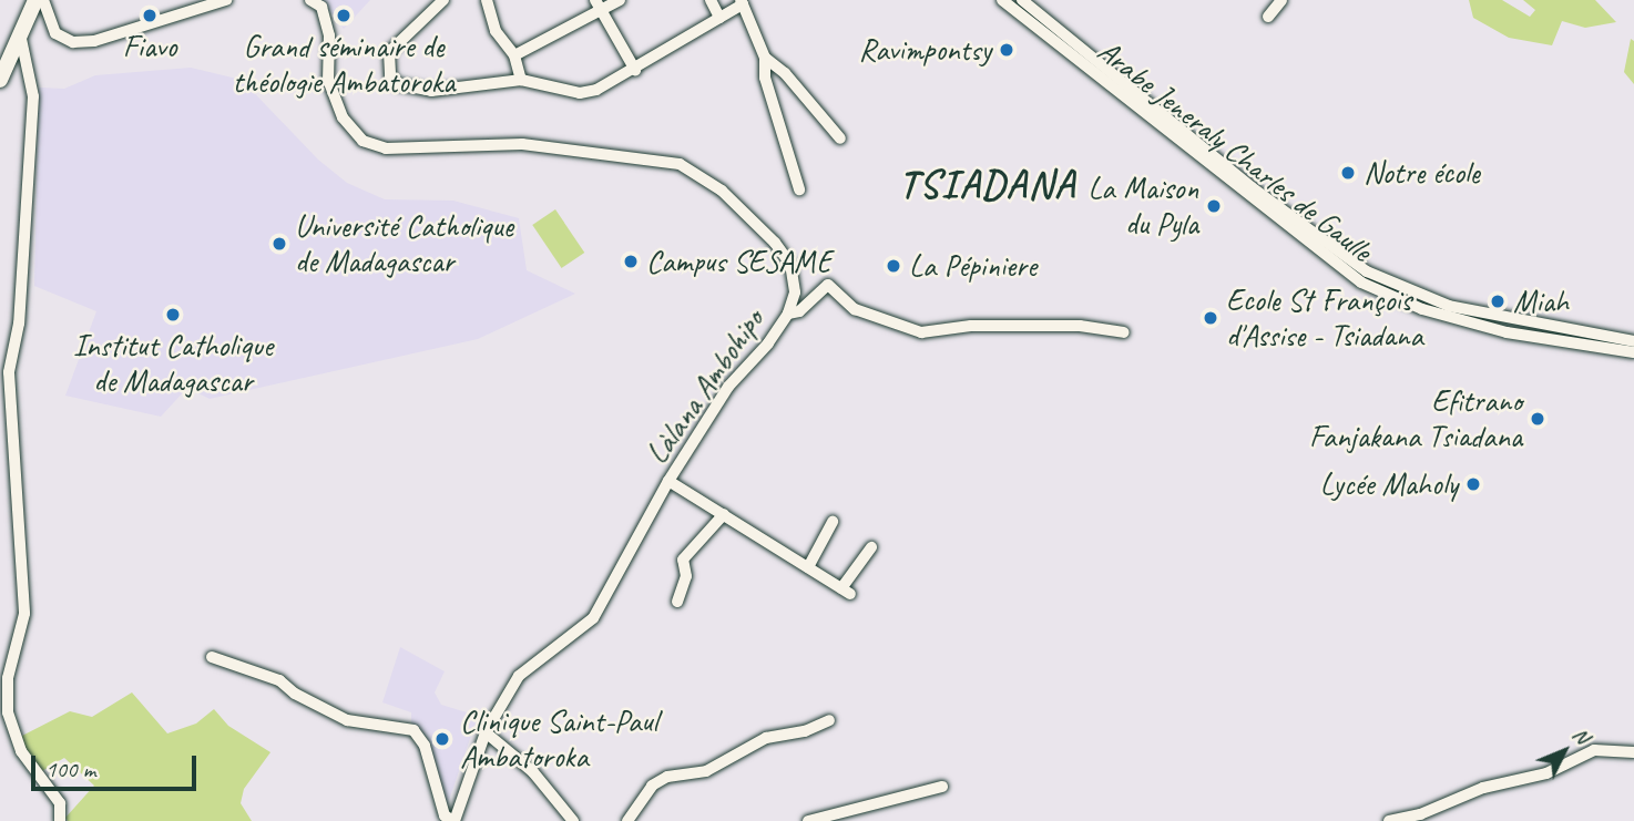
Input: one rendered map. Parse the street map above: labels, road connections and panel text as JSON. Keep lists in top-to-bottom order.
{
  "streets": {
    "street": ["Arabe Jeneraly Charles de Gaulle", "Làlana Ambohipo"]
  },
  "districts": ["TSIADANA"],
  "places": [
    "Fiavo",
    "Grand séminaire de théologie Ambatoroka",
    "Ravimpontsy",
    "Notre école",
    "La Maison du Pyla",
    "Université Catholique de Madagascar",
    "Campus SESAME",
    "La Pépiniere",
    "Miah",
    "Institut Catholique de Madagascar",
    "Ecole St François d'Assise - Tsiadana",
    "Efitrano Fanjakana Tsiadana",
    "Lycée Maholy",
    "Clinique Saint-Paul Ambatoroka"
  ],
  "scale_bar": "100 m",
  "north": "top right"
}
